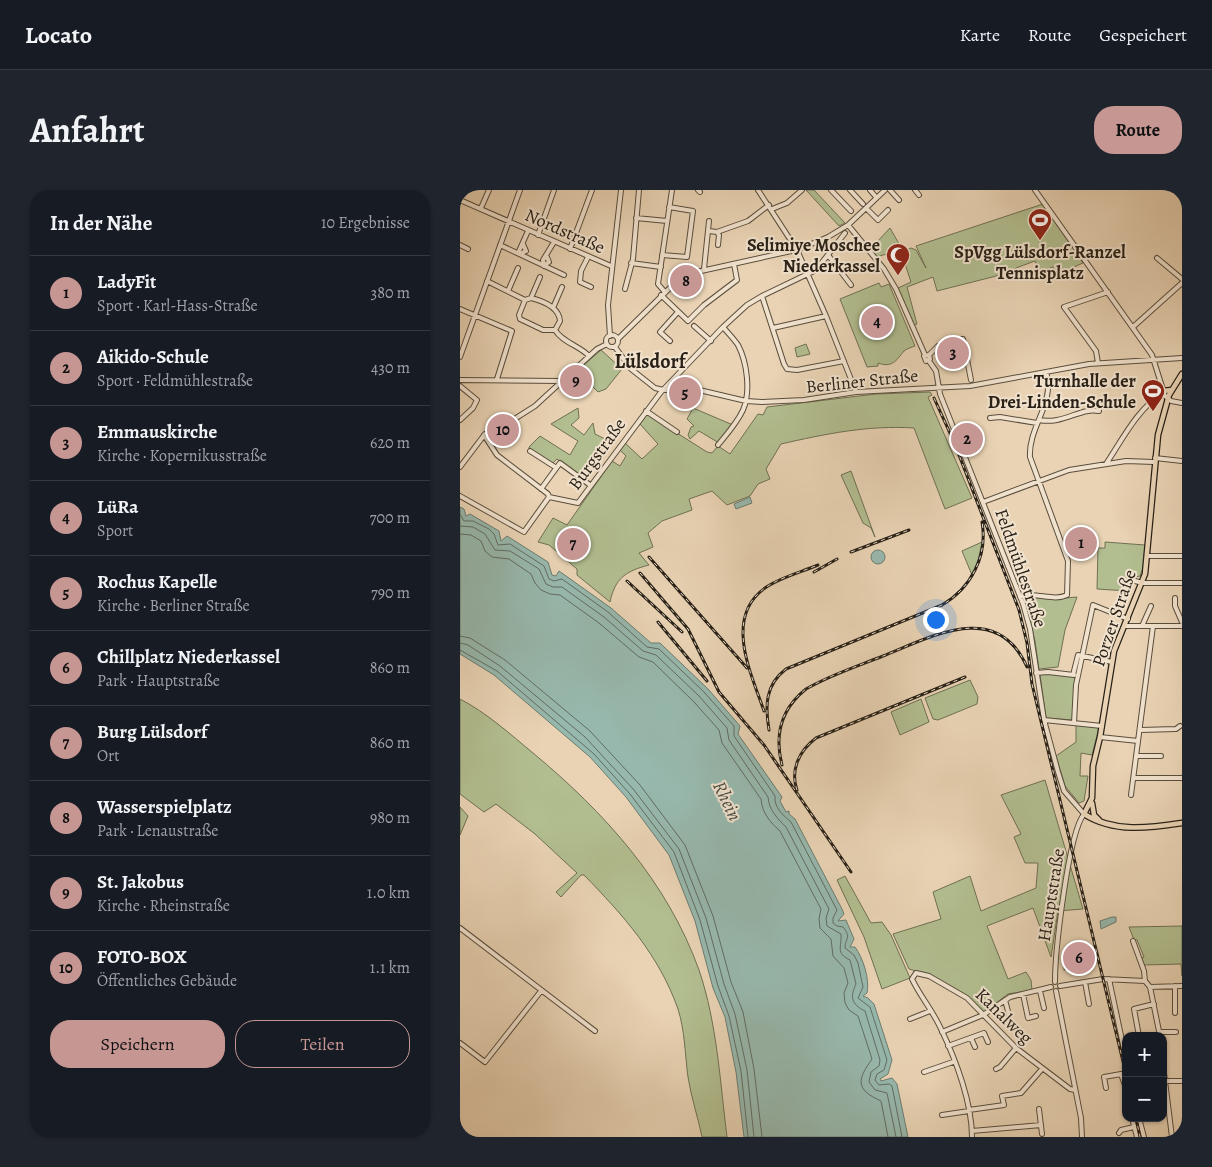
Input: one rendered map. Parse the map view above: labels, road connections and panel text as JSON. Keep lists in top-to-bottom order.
{
  "streets": {
    "main road": ["Porzer Straße"],
    "street": [
      "Nordstraße",
      "Berliner Straße",
      "Burgstraße",
      "Feldmühlestraße",
      "Hauptstraße",
      "Kanalweg"
    ]
  },
  "crossings": [
    ["Berliner Straße", "Burgstraße"],
    ["Berliner Straße", "Feldmühlestraße"],
    ["Feldmühlestraße", "Porzer Straße"],
    ["Feldmühlestraße", "Hauptstraße"],
    ["Porzer Straße", "Hauptstraße"]
  ],
  "districts": ["Lülsdorf"],
  "water": ["Rhein"],
  "places": {
    "sports": ["SpVgg Lülsdorf-Ranzel Tennisplatz", "Turnhalle der Drei-Linden-Schule"],
    "mosque": ["Selimiye Moschee Niederkassel"]
  },
  "page": {
    "header": "Locato",
    "nav": ["Karte", "Route", "Gespeichert"],
    "title": "Anfahrt",
    "buttons": [
      "Route",
      ["Speichern", "Teilen"]
    ],
    "heading": ["In der Nähe", "10 Ergebnisse"],
    "list": [
      {
        "mark": "1",
        "name": "LadyFit",
        "note": "Sport · Karl-Hass-Straße",
        "value": "380 m"
      },
      {
        "mark": "2",
        "name": "Aikido-Schule",
        "note": "Sport · Feldmühlestraße",
        "value": "430 m"
      },
      {
        "mark": "3",
        "name": "Emmauskirche",
        "note": "Kirche · Kopernikusstraße",
        "value": "620 m"
      },
      {
        "mark": "4",
        "name": "LüRa",
        "note": "Sport",
        "value": "700 m"
      },
      {
        "mark": "5",
        "name": "Rochus Kapelle",
        "note": "Kirche · Berliner Straße",
        "value": "790 m"
      },
      {
        "mark": "6",
        "name": "Chillplatz Niederkassel",
        "note": "Park · Hauptstraße",
        "value": "860 m"
      },
      {
        "mark": "7",
        "name": "Burg Lülsdorf",
        "note": "Ort",
        "value": "860 m"
      },
      {
        "mark": "8",
        "name": "Wasserspielplatz",
        "note": "Park · Lenaustraße",
        "value": "980 m"
      },
      {
        "mark": "9",
        "name": "St. Jakobus",
        "note": "Kirche · Rheinstraße",
        "value": "1.0 km"
      },
      {
        "mark": "10",
        "name": "FOTO-BOX",
        "note": "Öffentliches Gebäude",
        "value": "1.1 km"
      }
    ],
    "pins": [
      "8",
      "4",
      "3",
      "9",
      "5",
      "10",
      "2",
      "1",
      "7",
      "6"
    ],
    "map_buttons": ["+", "−"]
  }
}
